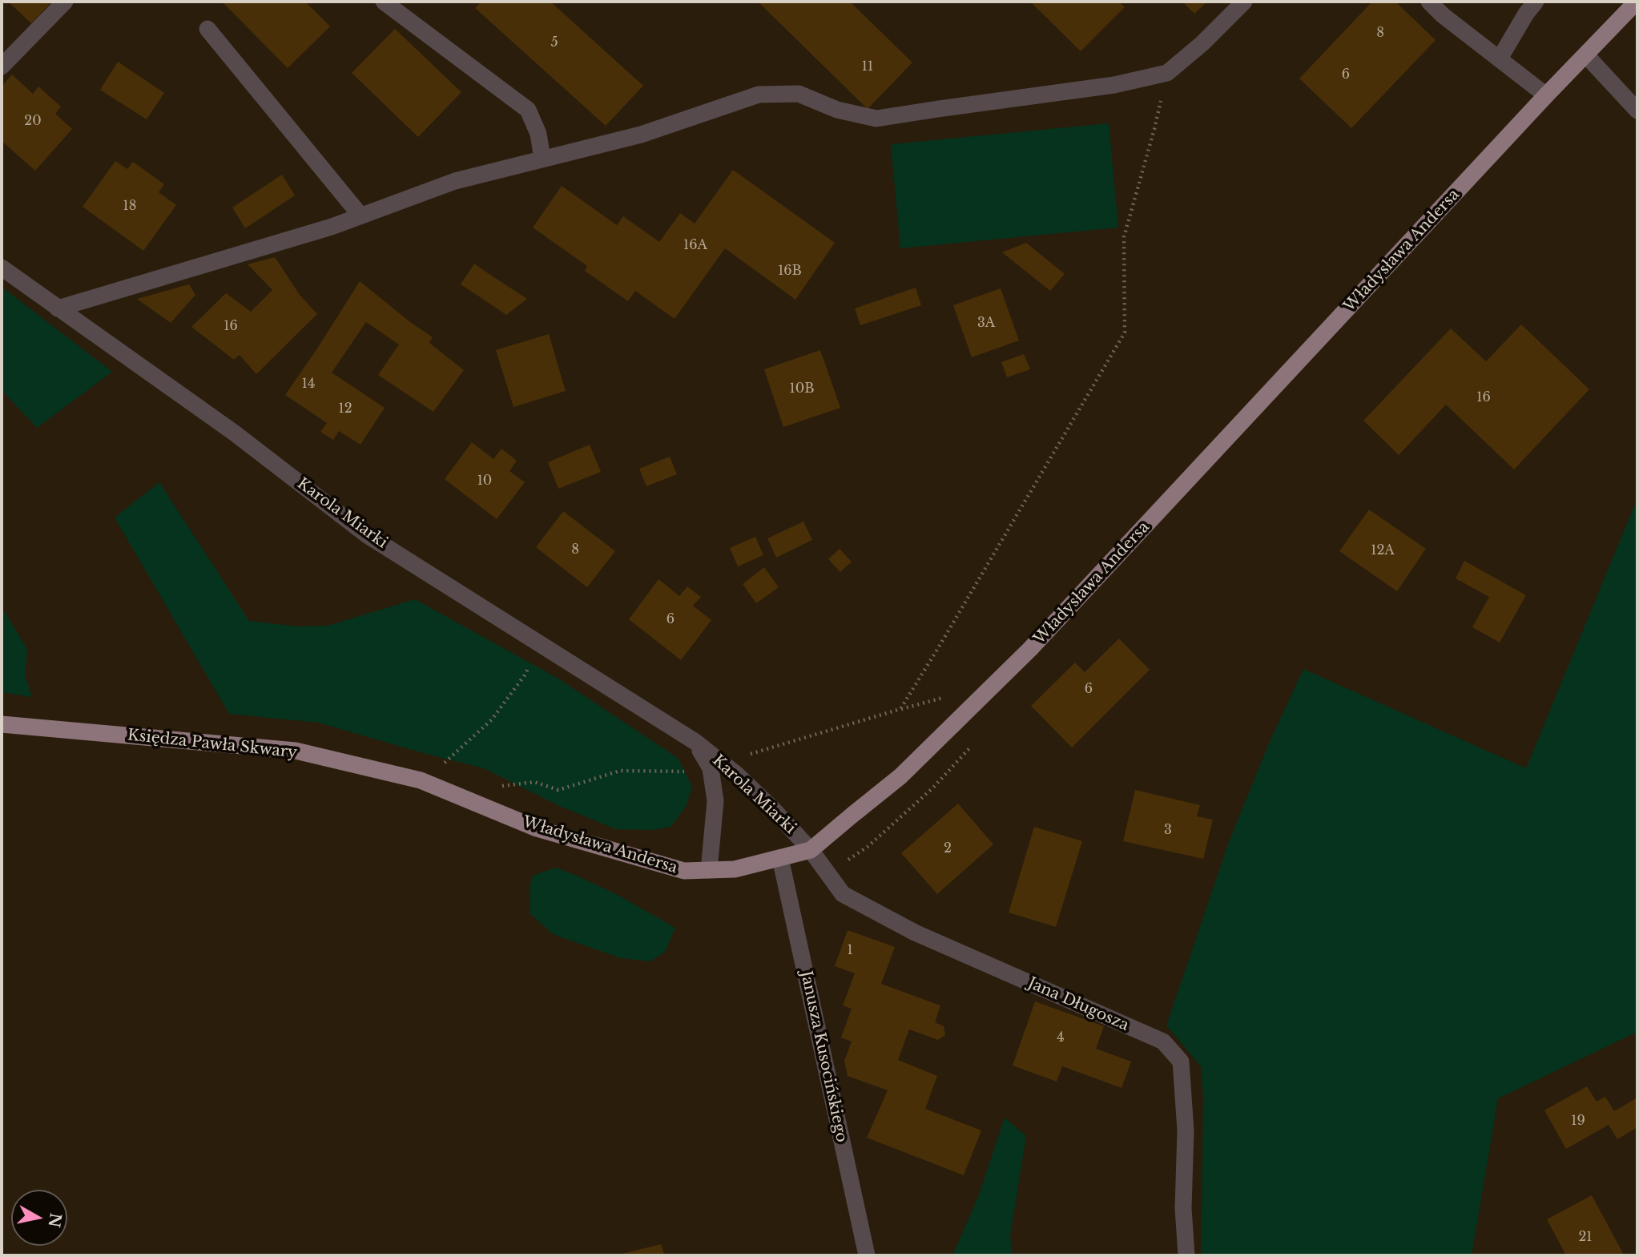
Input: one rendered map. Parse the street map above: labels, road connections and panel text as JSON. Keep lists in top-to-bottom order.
{
  "streets": {
    "main road": ["Władysława Andersa", "Księdza Pawła Skwary"],
    "street": ["Karola Miarki", "Jana Długosza", "Janusza Kusocińskiego"]
  },
  "crossings": [
    ["Władysława Andersa", "Karola Miarki"],
    ["Władysława Andersa", "Księdza Pawła Skwary"],
    ["Władysława Andersa", "Jana Długosza"],
    ["Władysława Andersa", "Janusza Kusocińskiego"],
    ["Karola Miarki", "Jana Długosza"]
  ],
  "house_numbers": [
    "8",
    "5",
    "11",
    "6",
    "20",
    "18",
    "16A",
    "16B",
    "3A",
    "16",
    "14",
    "10B",
    "16",
    "12",
    "10",
    "8",
    "12A",
    "6",
    "6",
    "3",
    "2",
    "1",
    "4",
    "19",
    "21"
  ],
  "north": "right"
}
